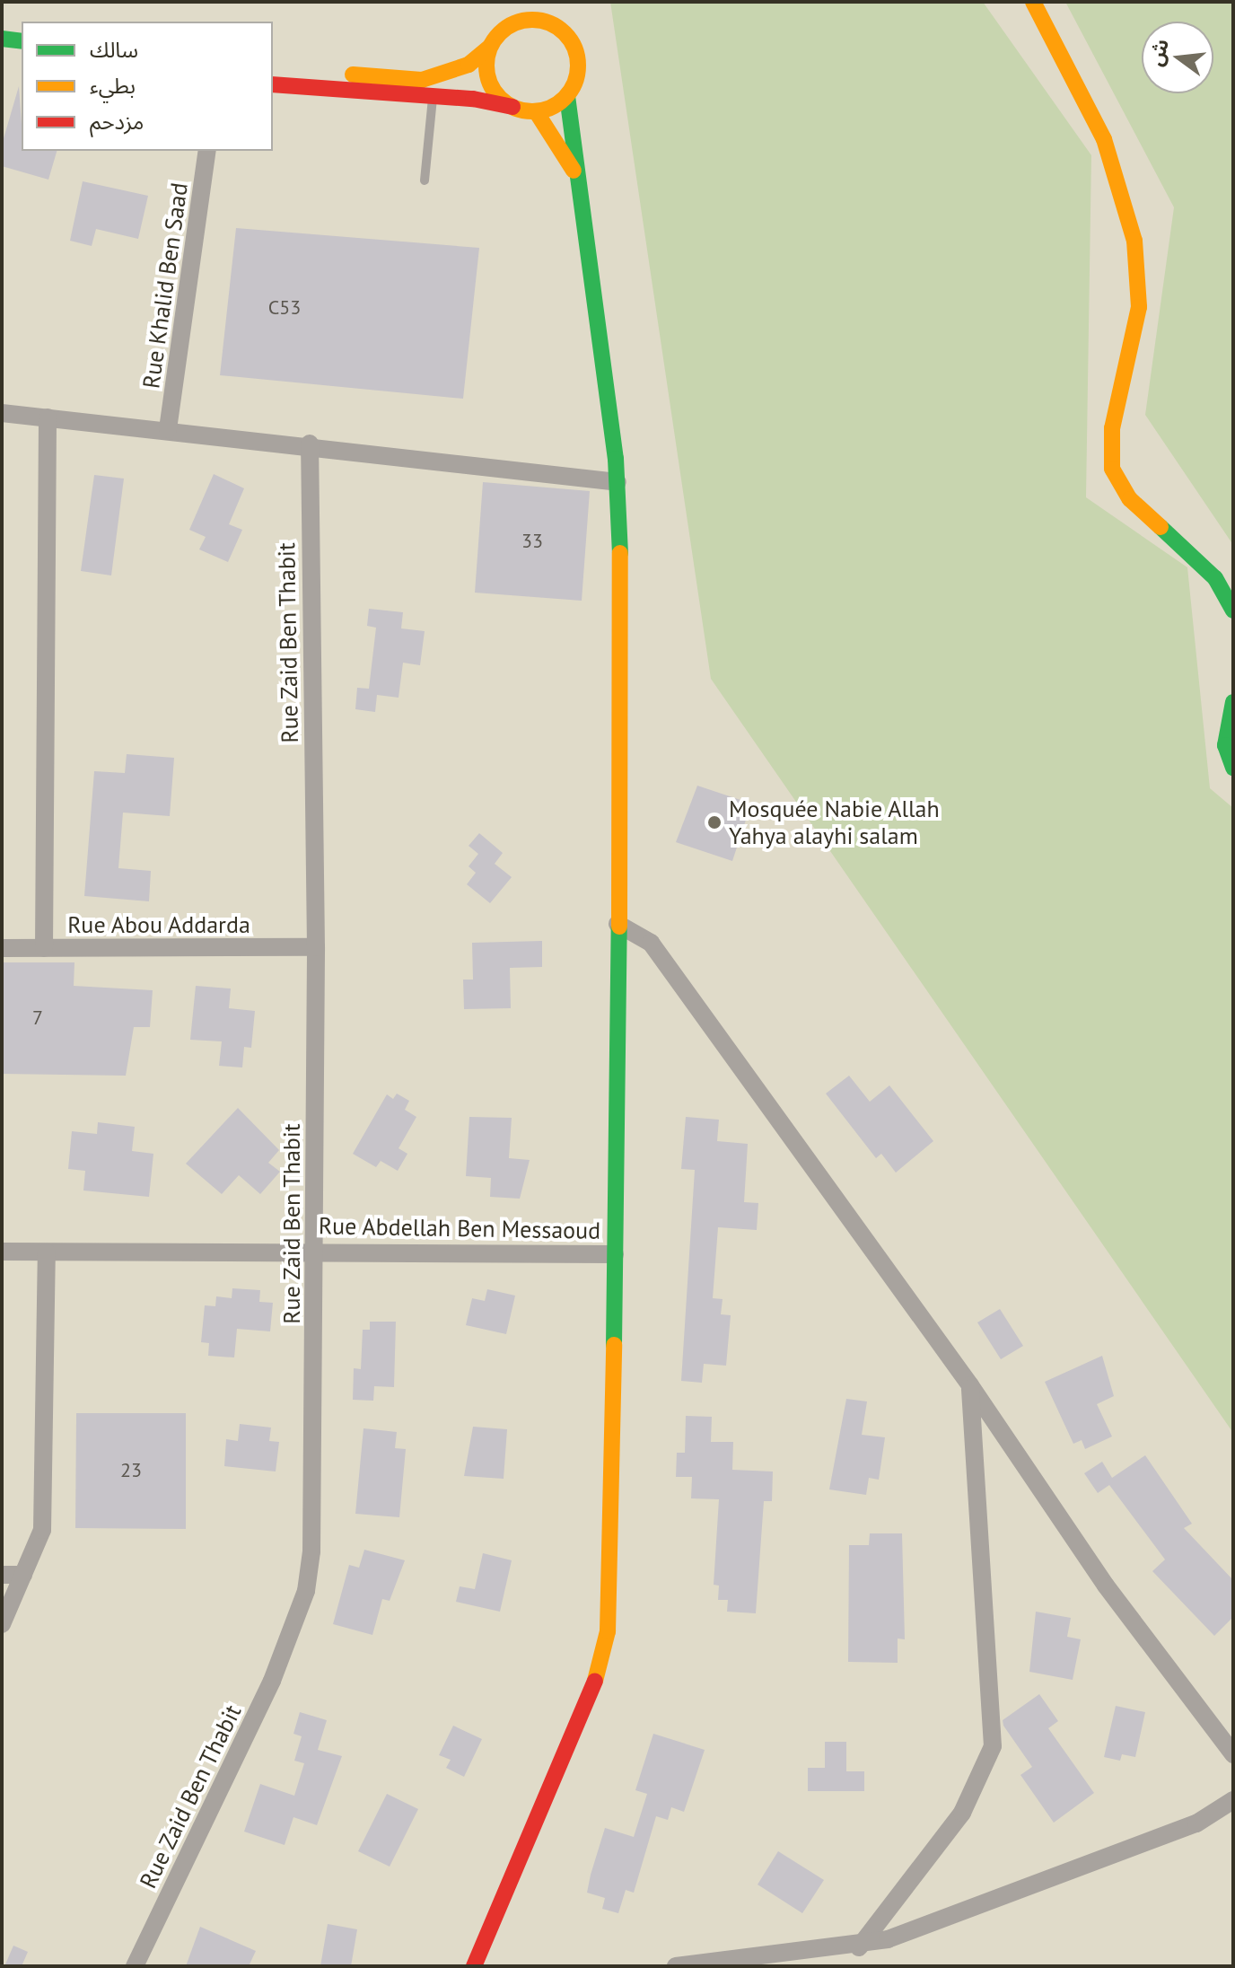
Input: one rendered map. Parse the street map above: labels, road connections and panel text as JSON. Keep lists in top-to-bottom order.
{
  "streets": {
    "street": [
      "Rue Khalid Ben Saad",
      "Rue Zaid Ben Thabit",
      "Rue Abou Addarda",
      "Rue Abdellah Ben Messaoud"
    ]
  },
  "crossings": [
    ["Rue Zaid Ben Thabit", "Rue Abou Addarda"],
    ["Rue Zaid Ben Thabit", "Rue Abdellah Ben Messaoud"]
  ],
  "places": ["Mosquée Nabie Allah Yahya alayhi salam"],
  "house_numbers": [
    "C53",
    "33",
    "7",
    "23"
  ],
  "legend": ["سالك", "بطيء", "مزدحم"],
  "north": "left"
}
